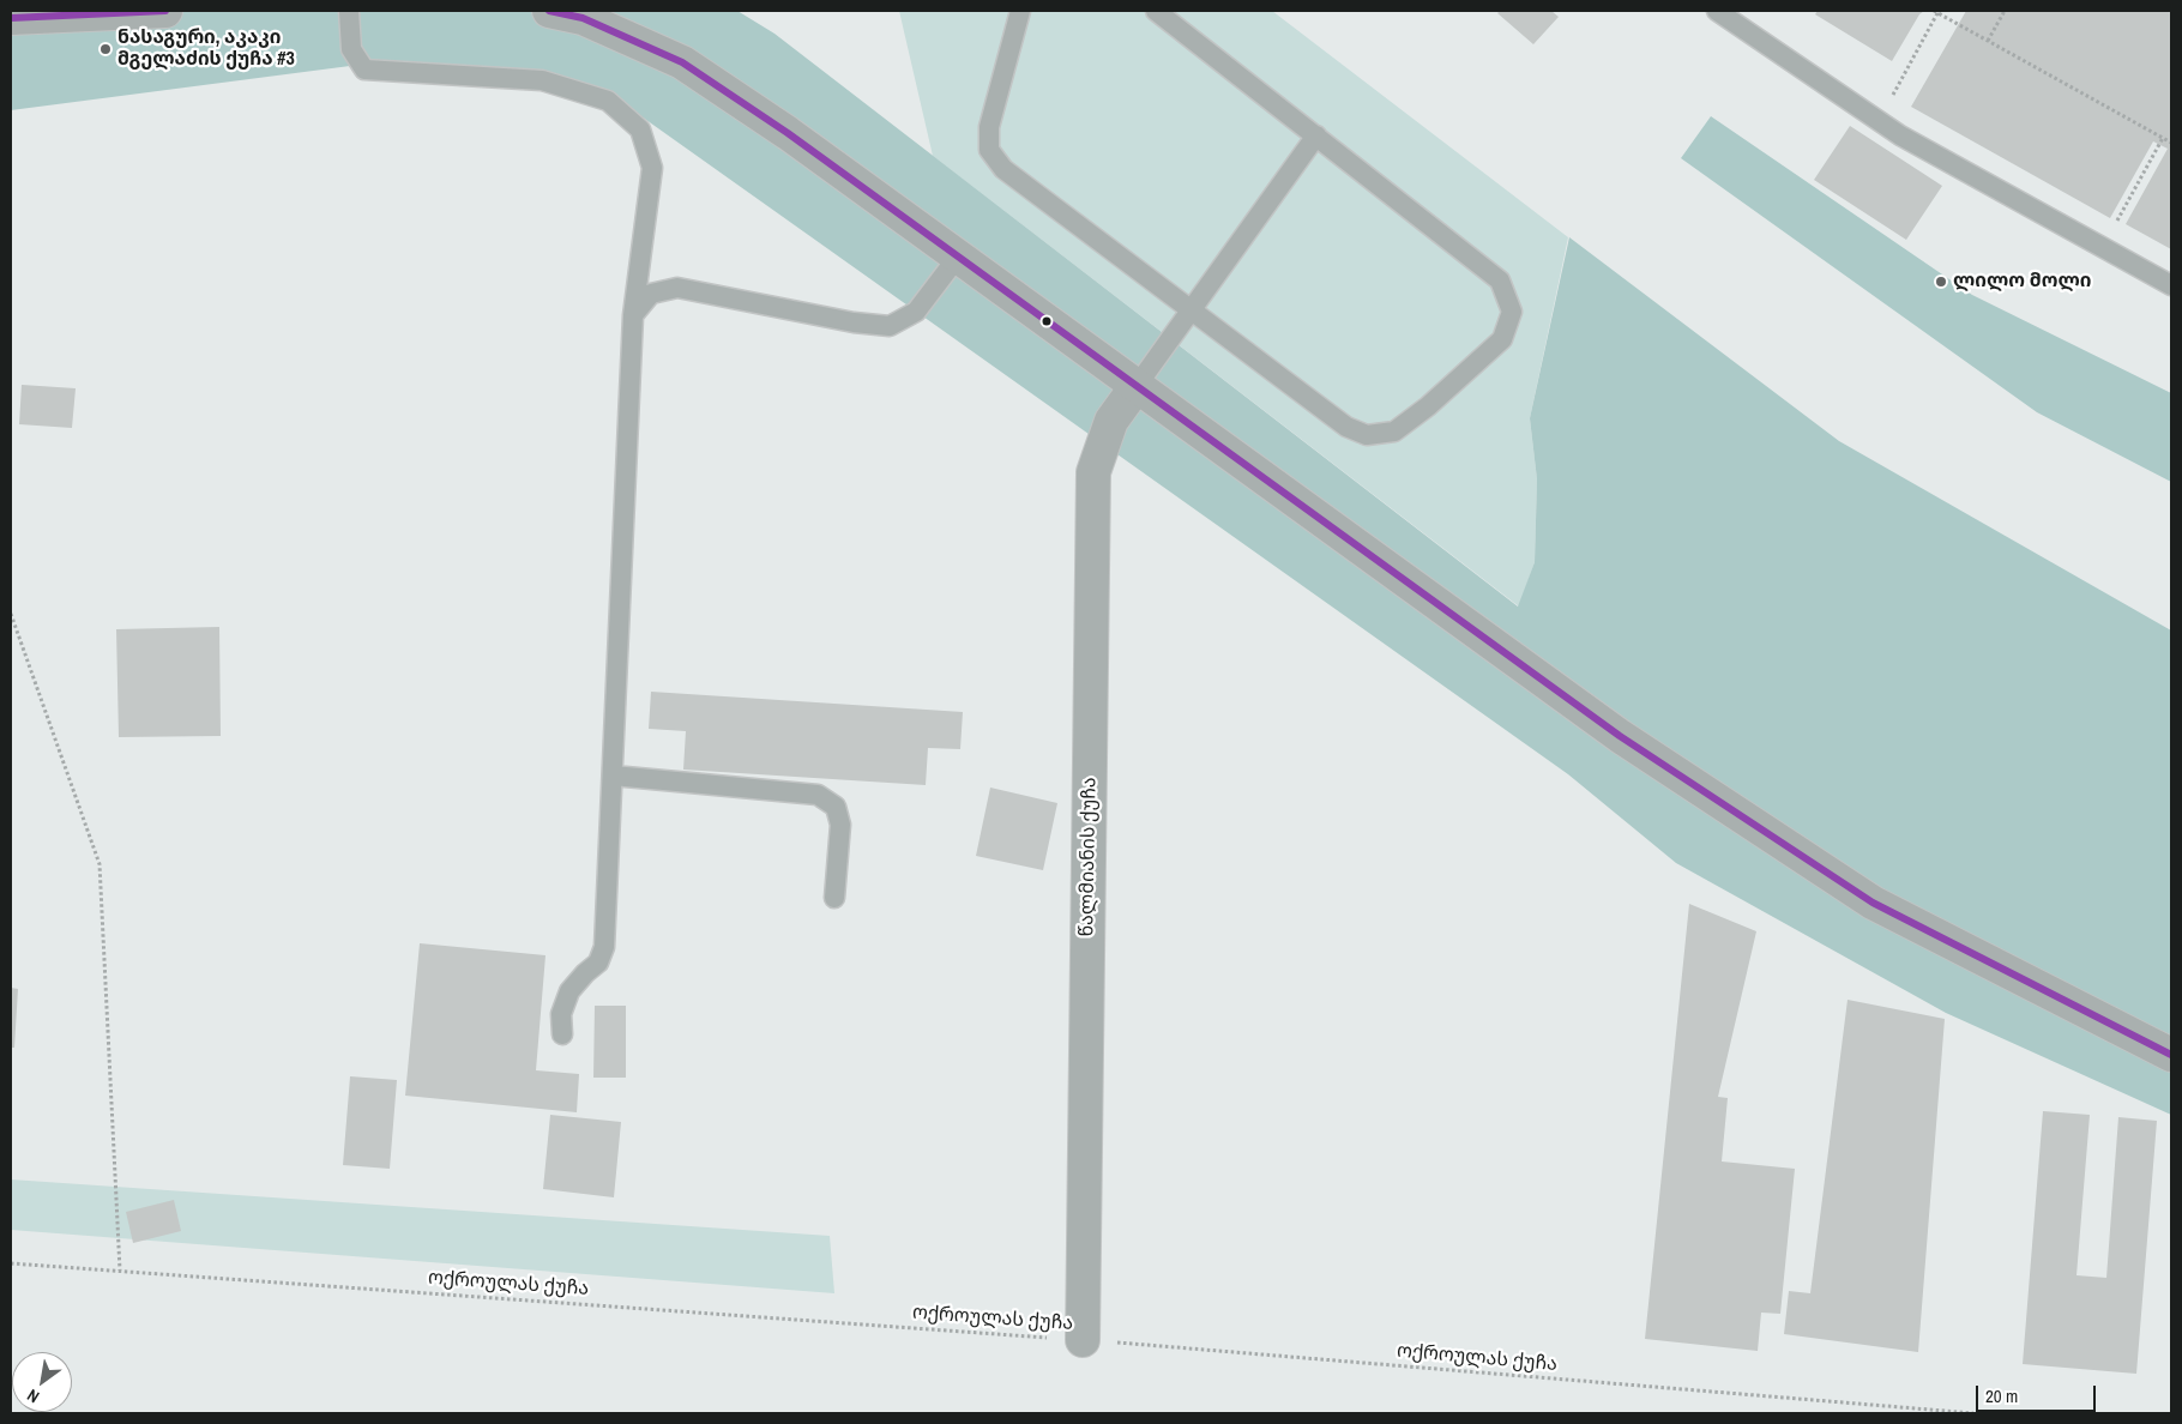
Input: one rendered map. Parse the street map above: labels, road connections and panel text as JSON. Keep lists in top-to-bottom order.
{
  "streets": {
    "street": ["წალმიანის ქუჩა"],
    "path": ["ოქროულას ქუჩა"]
  },
  "crossings": [
    ["წალმიანის ქუჩა", "ოქროულას ქუჩა"]
  ],
  "places": ["ნასაგური, აკაკი მგელაძის ქუჩა #3", "ლილო მოლი"],
  "scale_bar": "20 m",
  "north": "bottom left"
}
